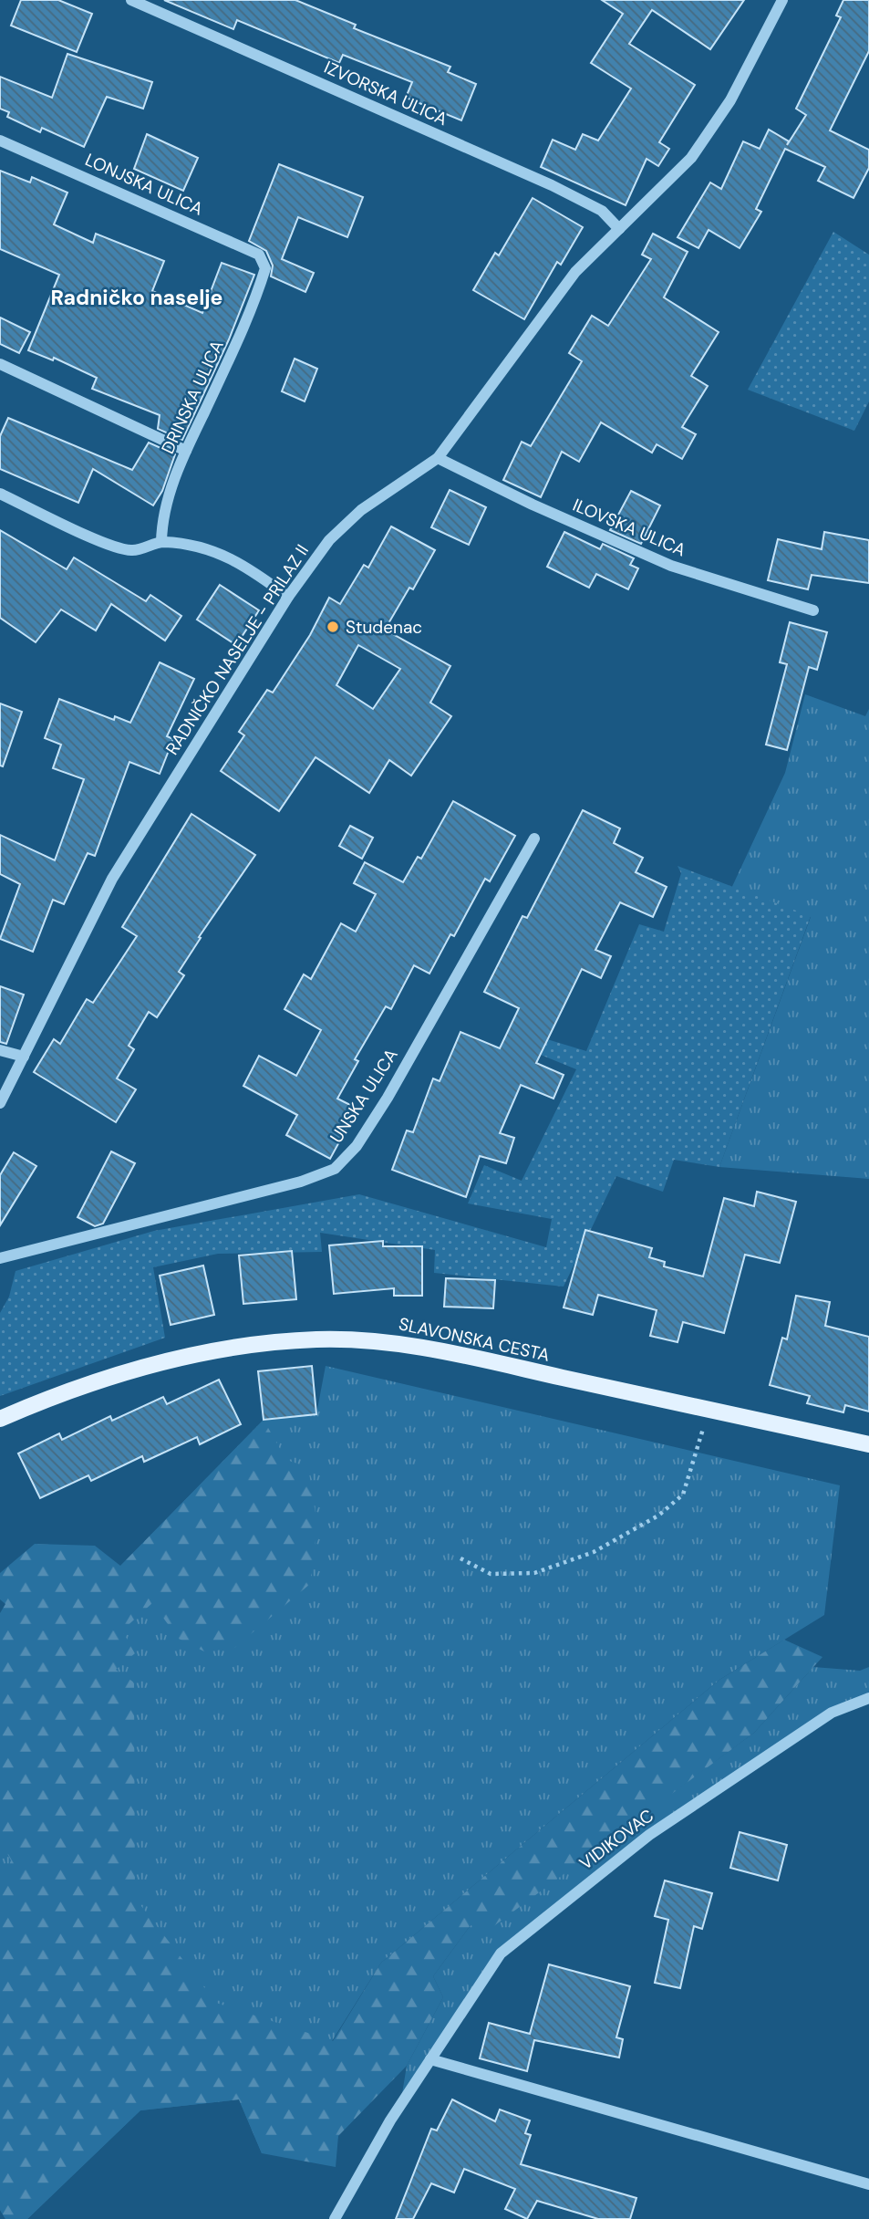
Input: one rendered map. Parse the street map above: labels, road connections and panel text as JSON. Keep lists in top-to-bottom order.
{
  "streets": {
    "main road": ["SLAVONSKA CESTA"],
    "street": [
      "IZVORSKA ULICA",
      "LONJSKA ULICA",
      "DRINSKA ULICA",
      "ILOVSKA ULICA",
      "RADNIČKO NASELJE - PRILAZ II",
      "UNSKA ULICA",
      "VIDIKOVAC"
    ]
  },
  "crossings": [
    ["IZVORSKA ULICA", "RADNIČKO NASELJE - PRILAZ II"],
    ["LONJSKA ULICA", "DRINSKA ULICA"],
    ["ILOVSKA ULICA", "RADNIČKO NASELJE - PRILAZ II"]
  ],
  "districts": ["Radničko naselje"],
  "places": ["Studenac"]
}
